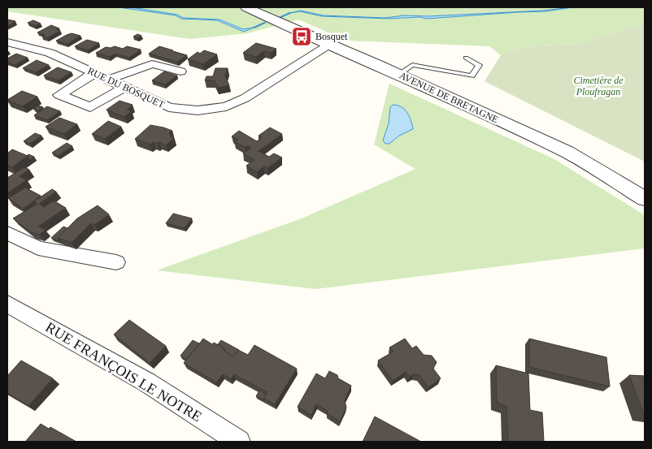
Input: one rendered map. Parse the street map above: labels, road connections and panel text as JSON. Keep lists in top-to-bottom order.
{
  "streets": {
    "street": ["RUE DU BOSQUET", "AVENUE DE BRETAGNE", "RUE FRANÇOIS LE NOTRE"]
  },
  "crossings": [
    ["RUE DU BOSQUET", "AVENUE DE BRETAGNE"]
  ],
  "parks": ["Cimetière de Ploufragan"],
  "places": {
    "bus stop": ["Bosquet"]
  }
}
